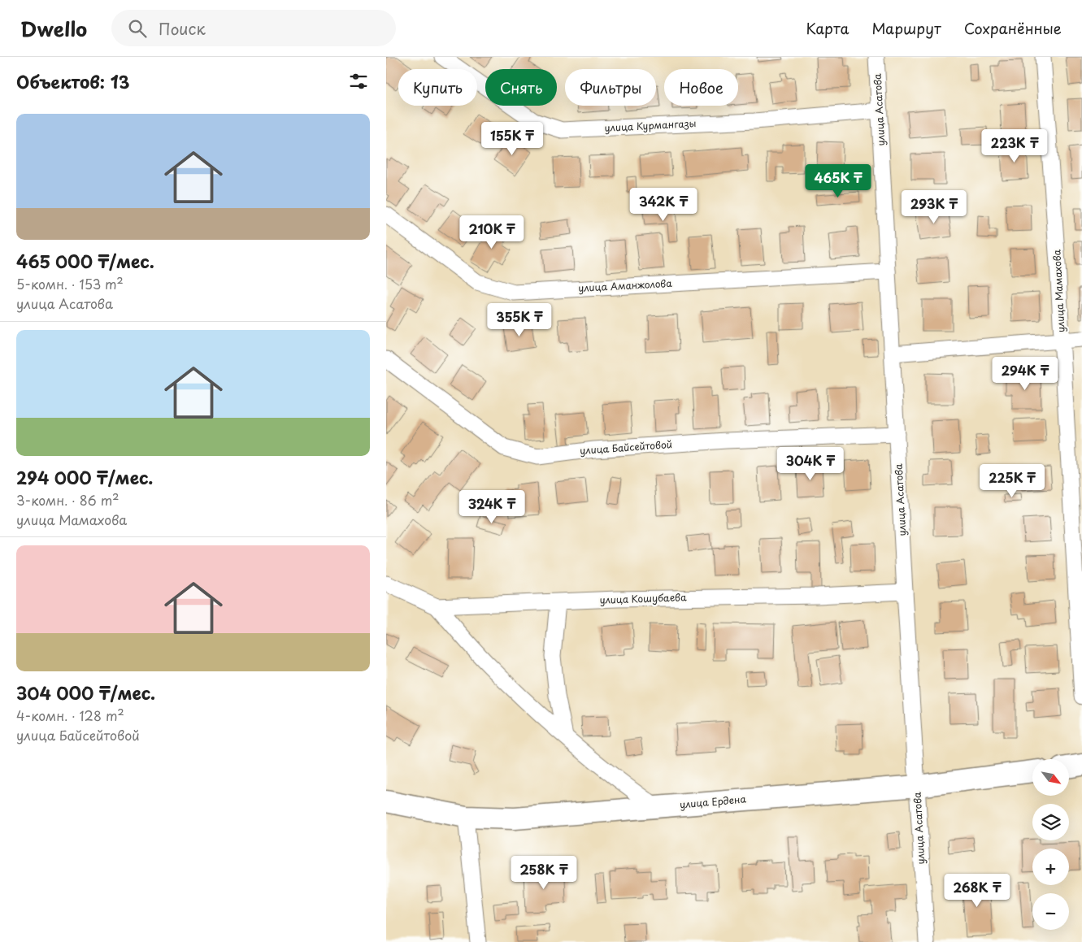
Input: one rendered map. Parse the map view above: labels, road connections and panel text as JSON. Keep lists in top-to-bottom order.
{
  "streets": {
    "street": [
      "улица Асатова",
      "улица Курмангазы",
      "улица Аманжолова",
      "улица Мамахова",
      "улица Байсейтовой",
      "улица Кошубаева",
      "улица Ердена"
    ]
  },
  "crossings": [
    ["улица Асатова", "улица Курмангазы"],
    ["улица Асатова", "улица Аманжолова"],
    ["улица Асатова", "улица Байсейтовой"],
    ["улица Асатова", "улица Кошубаева"],
    ["улица Асатова", "улица Ердена"]
  ],
  "north": "bottom right",
  "page": {
    "header": "Dwello",
    "search": "Поиск",
    "nav": ["Карта", "Маршрут", "Сохранённые"],
    "heading": "Объектов: 13",
    "chip": [
      "Купить",
      "Снять",
      "Фильтры",
      "Новое"
    ],
    "list": [
      {
        "name": "465 000 ₸/мес.",
        "note": "5-комн. · 153 m² · улица Асатова"
      },
      {
        "name": "294 000 ₸/мес.",
        "note": "3-комн. · 86 m² · улица Мамахова"
      },
      {
        "name": "304 000 ₸/мес.",
        "note": "4-комн. · 128 m² · улица Байсейтовой"
      }
    ],
    "price": [
      "155K ₸",
      "223K ₸",
      "465K ₸",
      "342K ₸",
      "293K ₸",
      "210K ₸",
      "355K ₸",
      "294K ₸",
      "304K ₸",
      "225K ₸",
      "324K ₸",
      "258K ₸",
      "268K ₸"
    ],
    "map_buttons": ["+", "−"]
  }
}
